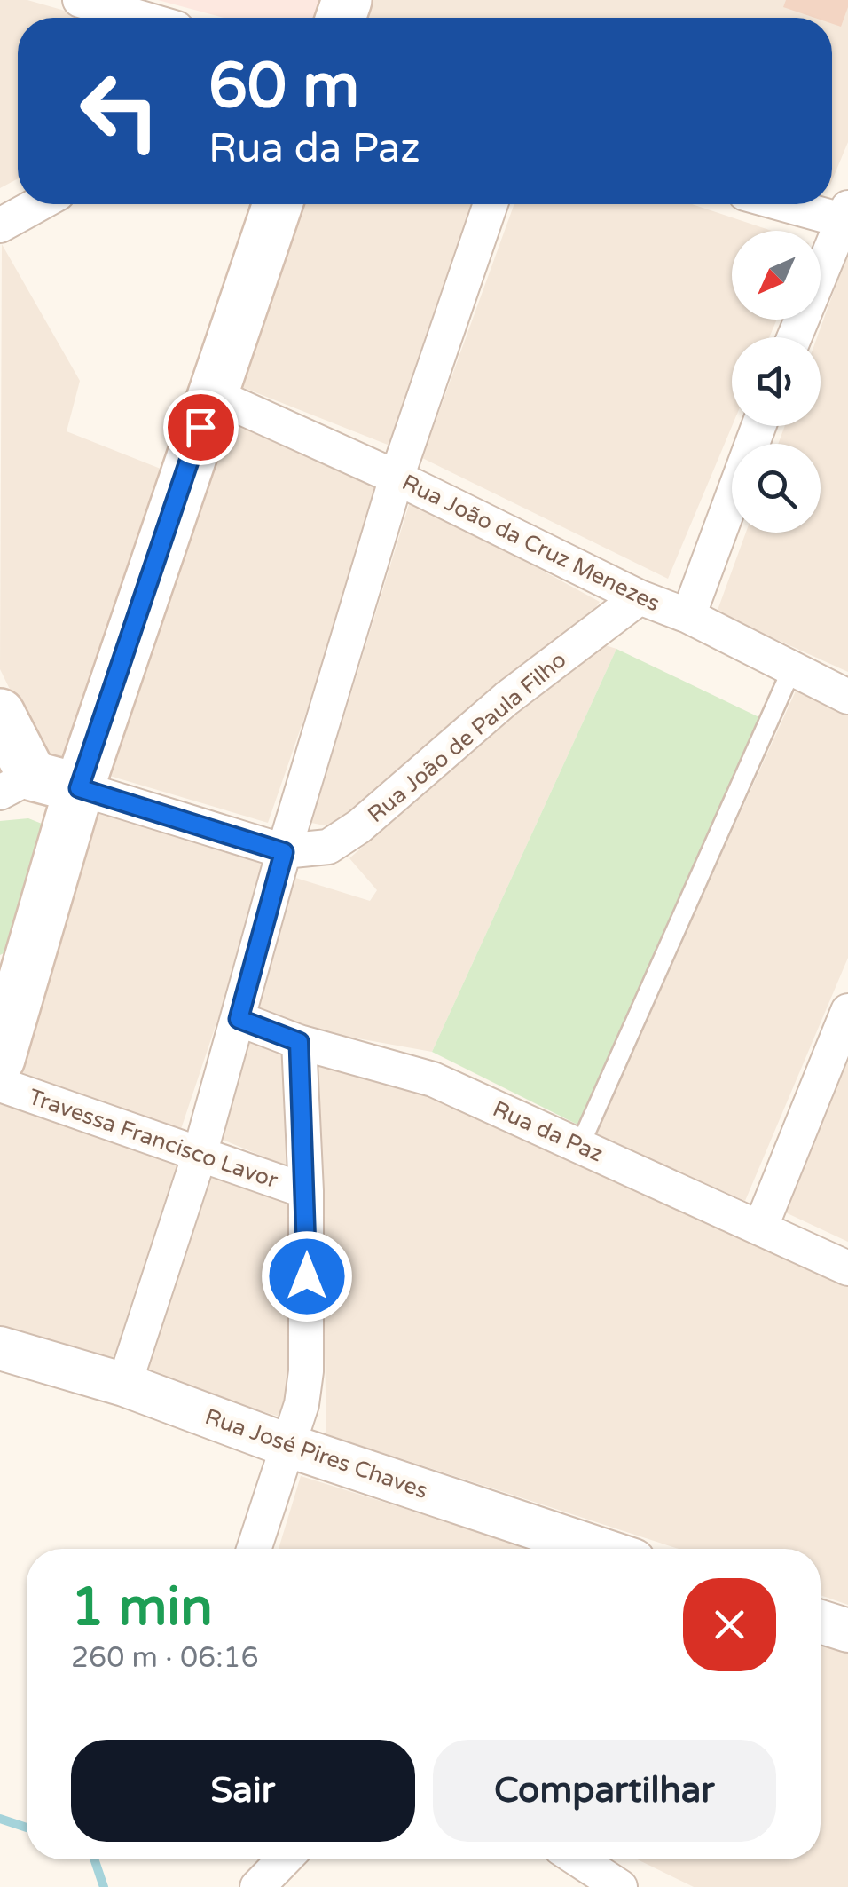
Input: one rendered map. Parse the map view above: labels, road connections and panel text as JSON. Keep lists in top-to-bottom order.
{
  "streets": {
    "street": [
      "Rua João da Cruz Menezes",
      "Rua João de Paula Filho",
      "Rua da Paz",
      "Travessa Francisco Lavor",
      "Rua José Pires Chaves"
    ]
  },
  "crossings": [
    ["Rua João da Cruz Menezes", "Rua João de Paula Filho"]
  ],
  "north": "bottom left",
  "page": {
    "turn": ["60 m", "Rua da Paz"],
    "heading": ["1 min", "260 m · 06:16"],
    "buttons": ["Sair", "Compartilhar"]
  }
}
